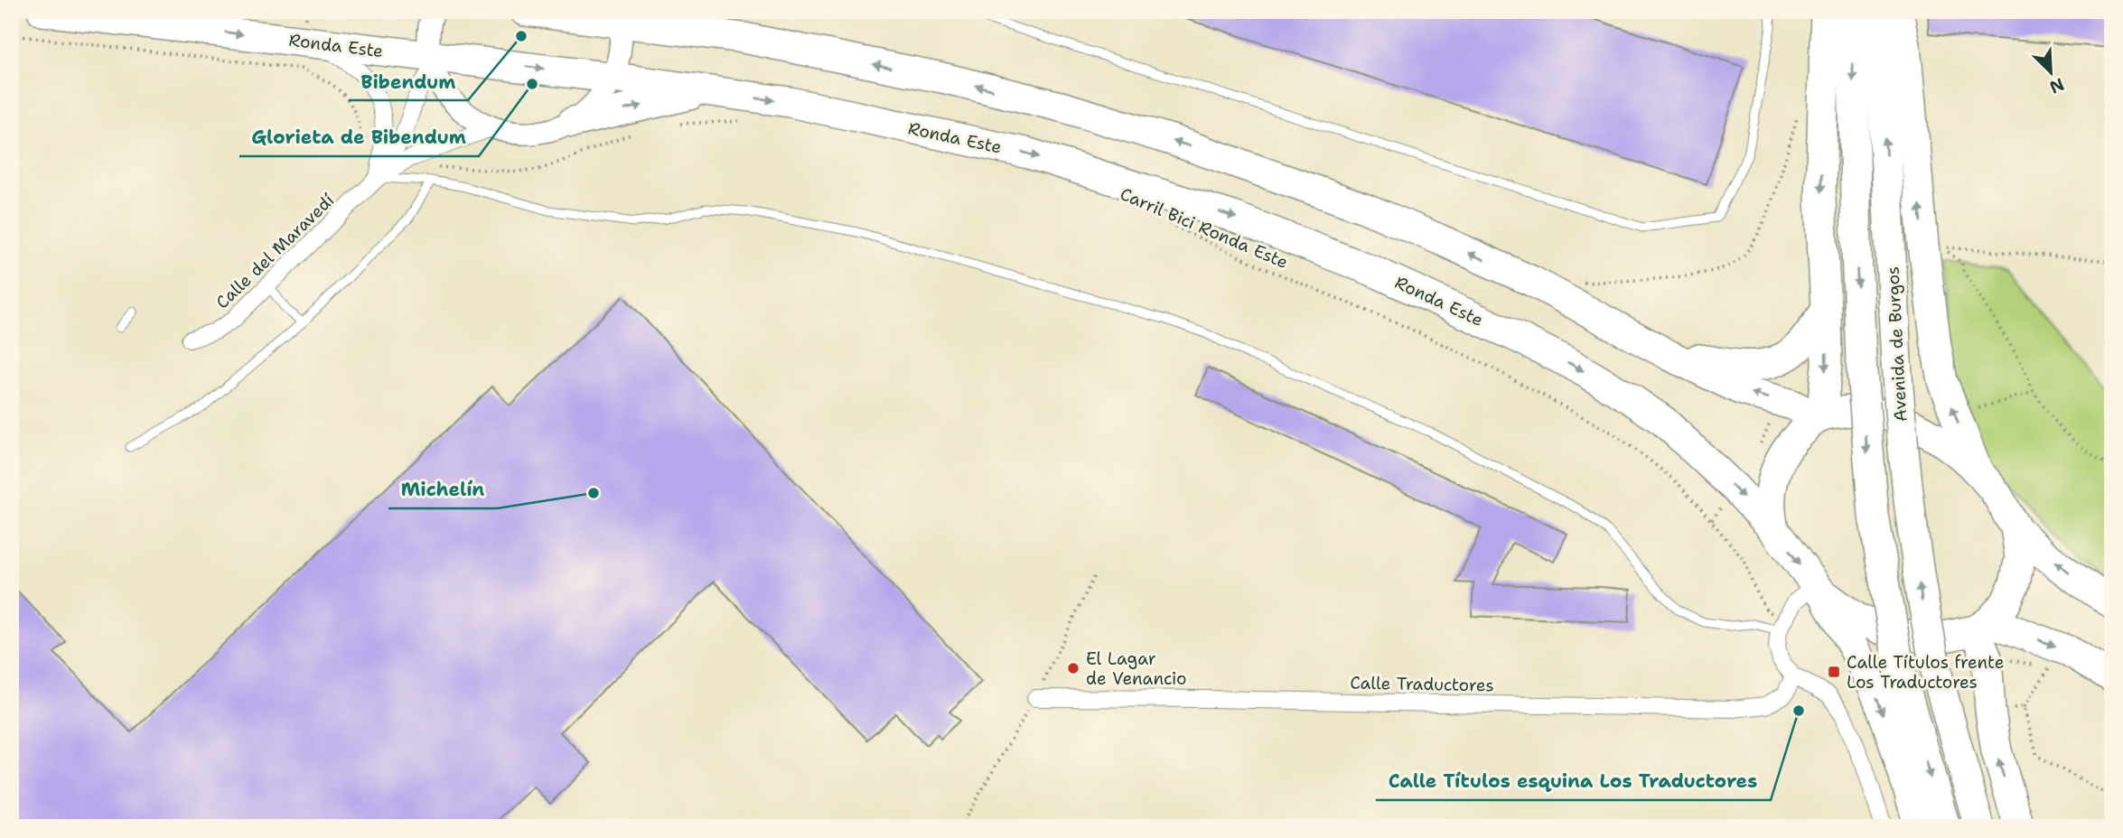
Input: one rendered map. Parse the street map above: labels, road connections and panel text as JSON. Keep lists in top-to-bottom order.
{
  "streets": {
    "highway": ["Ronda Este", "Avenida de Burgos"],
    "street": ["Calle del Maravedí", "Calle Traductores"],
    "path": ["Carril Bici Ronda Este"]
  },
  "crossings": [
    ["Ronda Este", "Calle del Maravedí"]
  ],
  "places": {
    "other": [
      "Bibendum",
      "Glorieta de Bibendum",
      "Michelín",
      "El Lagar de Venancio",
      "Calle Títulos esquina Los Traductores"
    ],
    "transit": ["Calle Títulos frente Los Traductores"]
  },
  "north": "bottom right"
}
